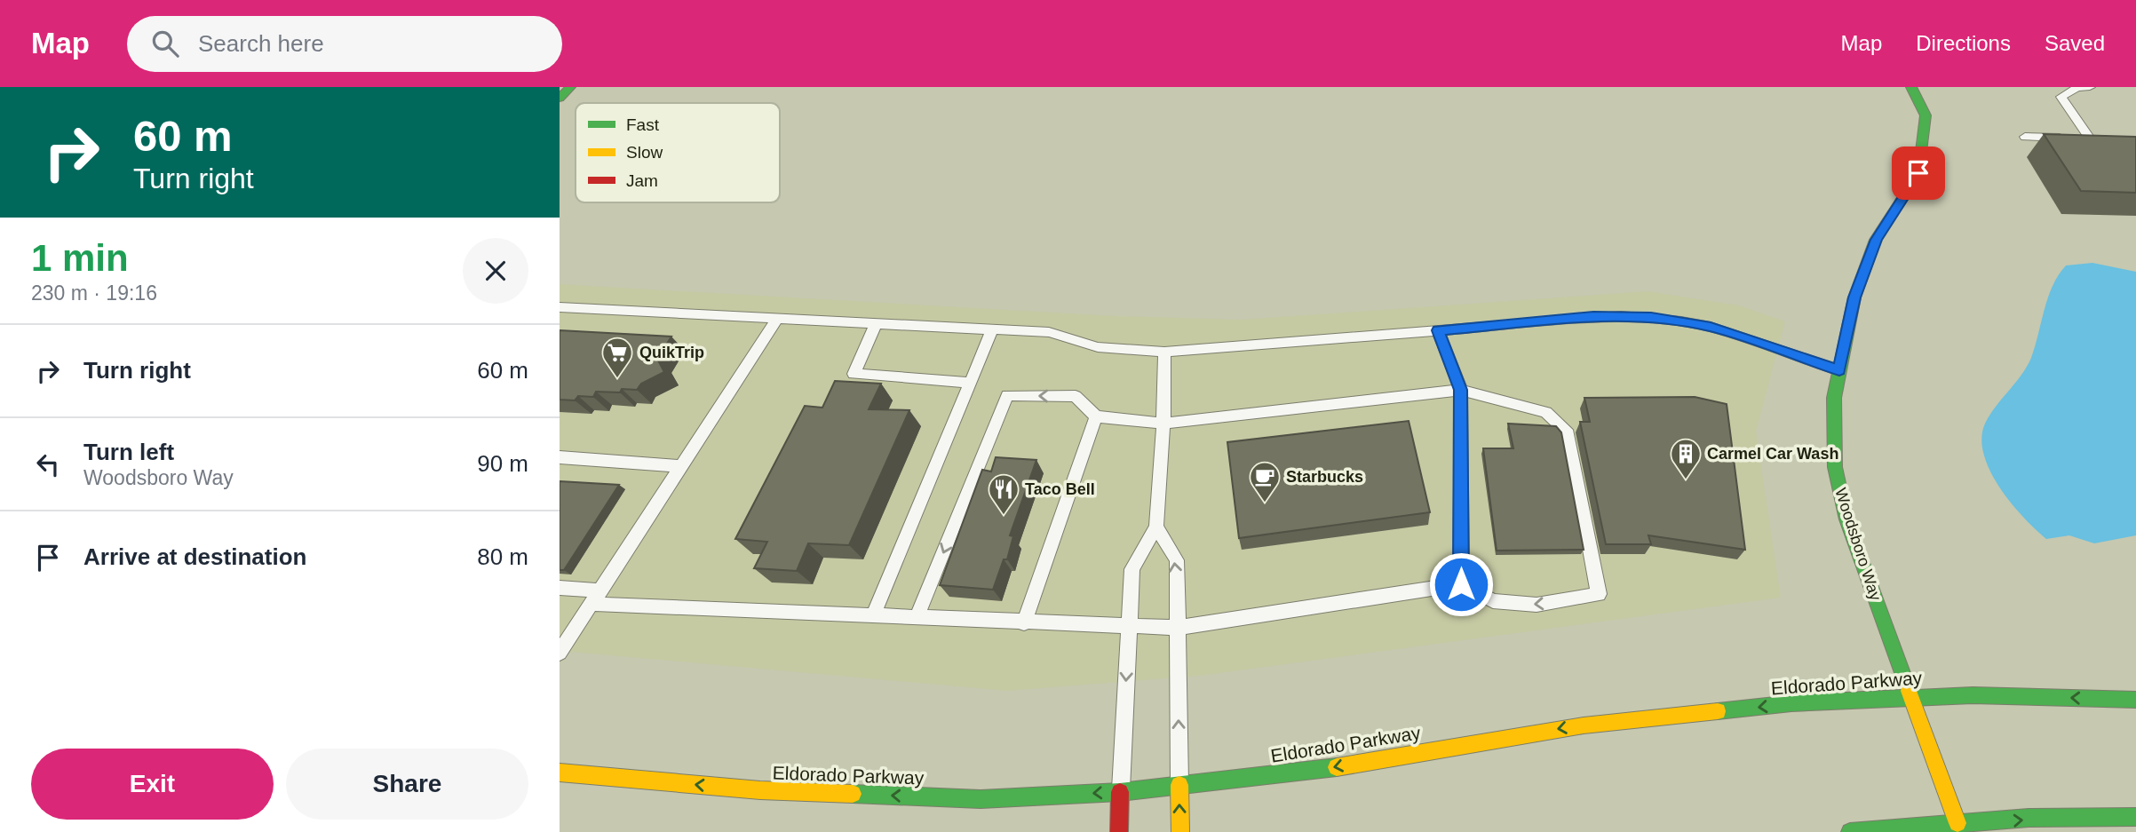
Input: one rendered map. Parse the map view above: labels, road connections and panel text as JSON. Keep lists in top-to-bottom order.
{
  "streets": {
    "main road": ["Woodsboro Way", "Eldorado Parkway"]
  },
  "crossings": [
    ["Woodsboro Way", "Eldorado Parkway"]
  ],
  "one_way": ["Eldorado Parkway"],
  "places": {
    "supermarket": ["QuikTrip"],
    "building": ["Carmel Car Wash"],
    "cafe": ["Starbucks"],
    "restaurant": ["Taco Bell"]
  },
  "legend": ["Fast", "Slow", "Jam"],
  "page": {
    "header": "Map",
    "search": "Search here",
    "nav": ["Map", "Directions", "Saved"],
    "turn": ["60 m", "Turn right"],
    "heading": ["1 min", "230 m · 19:16"],
    "list": [
      {
        "name": "Turn right",
        "value": "60 m"
      },
      {
        "name": "Turn left",
        "note": "Woodsboro Way",
        "value": "90 m"
      },
      {
        "name": "Arrive at destination",
        "value": "80 m"
      }
    ],
    "buttons": ["Exit", "Share"]
  }
}
